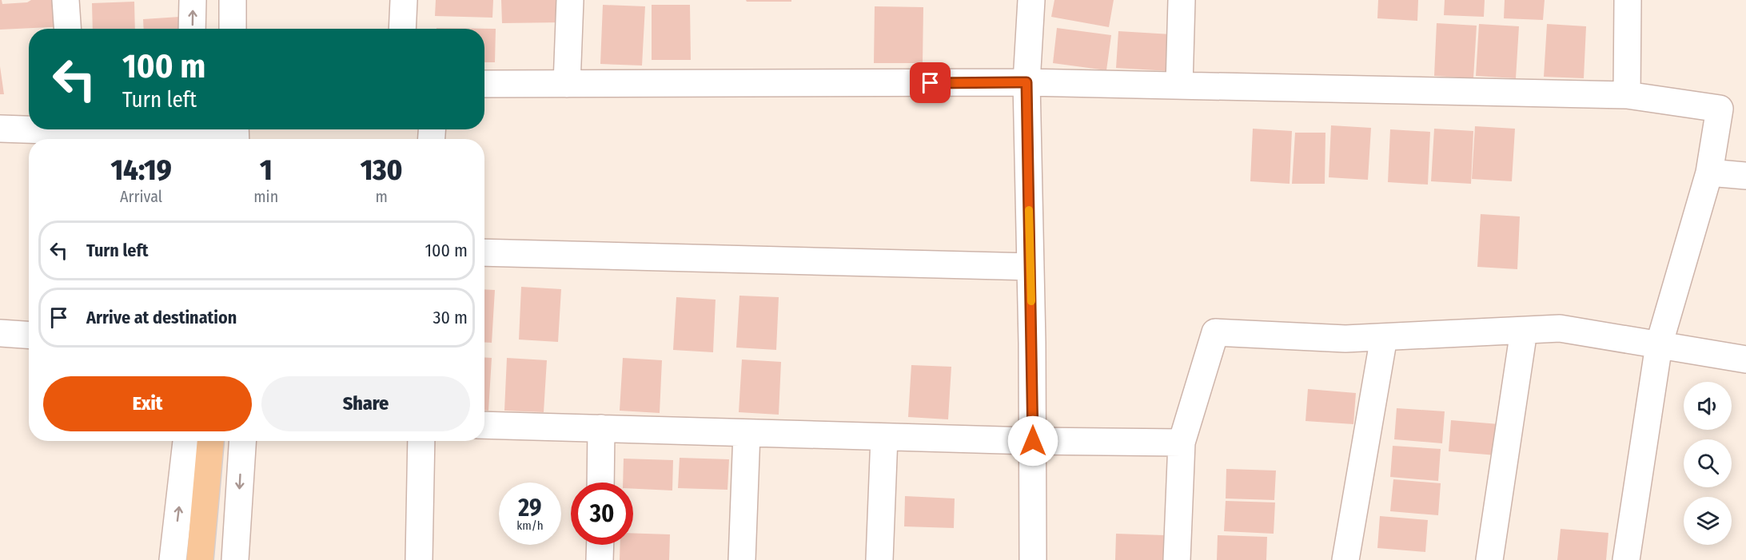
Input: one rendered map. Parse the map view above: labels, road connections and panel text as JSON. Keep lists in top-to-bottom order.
{
  "page": {
    "turn": ["100 m", "Turn left"],
    "eta": [
      "14:19",
      "Arrival",
      "1",
      "min",
      "130",
      "m"
    ],
    "list": [
      {
        "name": "Turn left",
        "value": "100 m"
      },
      {
        "name": "Arrive at destination",
        "value": "30 m"
      }
    ],
    "buttons": ["Exit", "Share"],
    "speed": "29 km/h",
    "limit": "30"
  }
}
